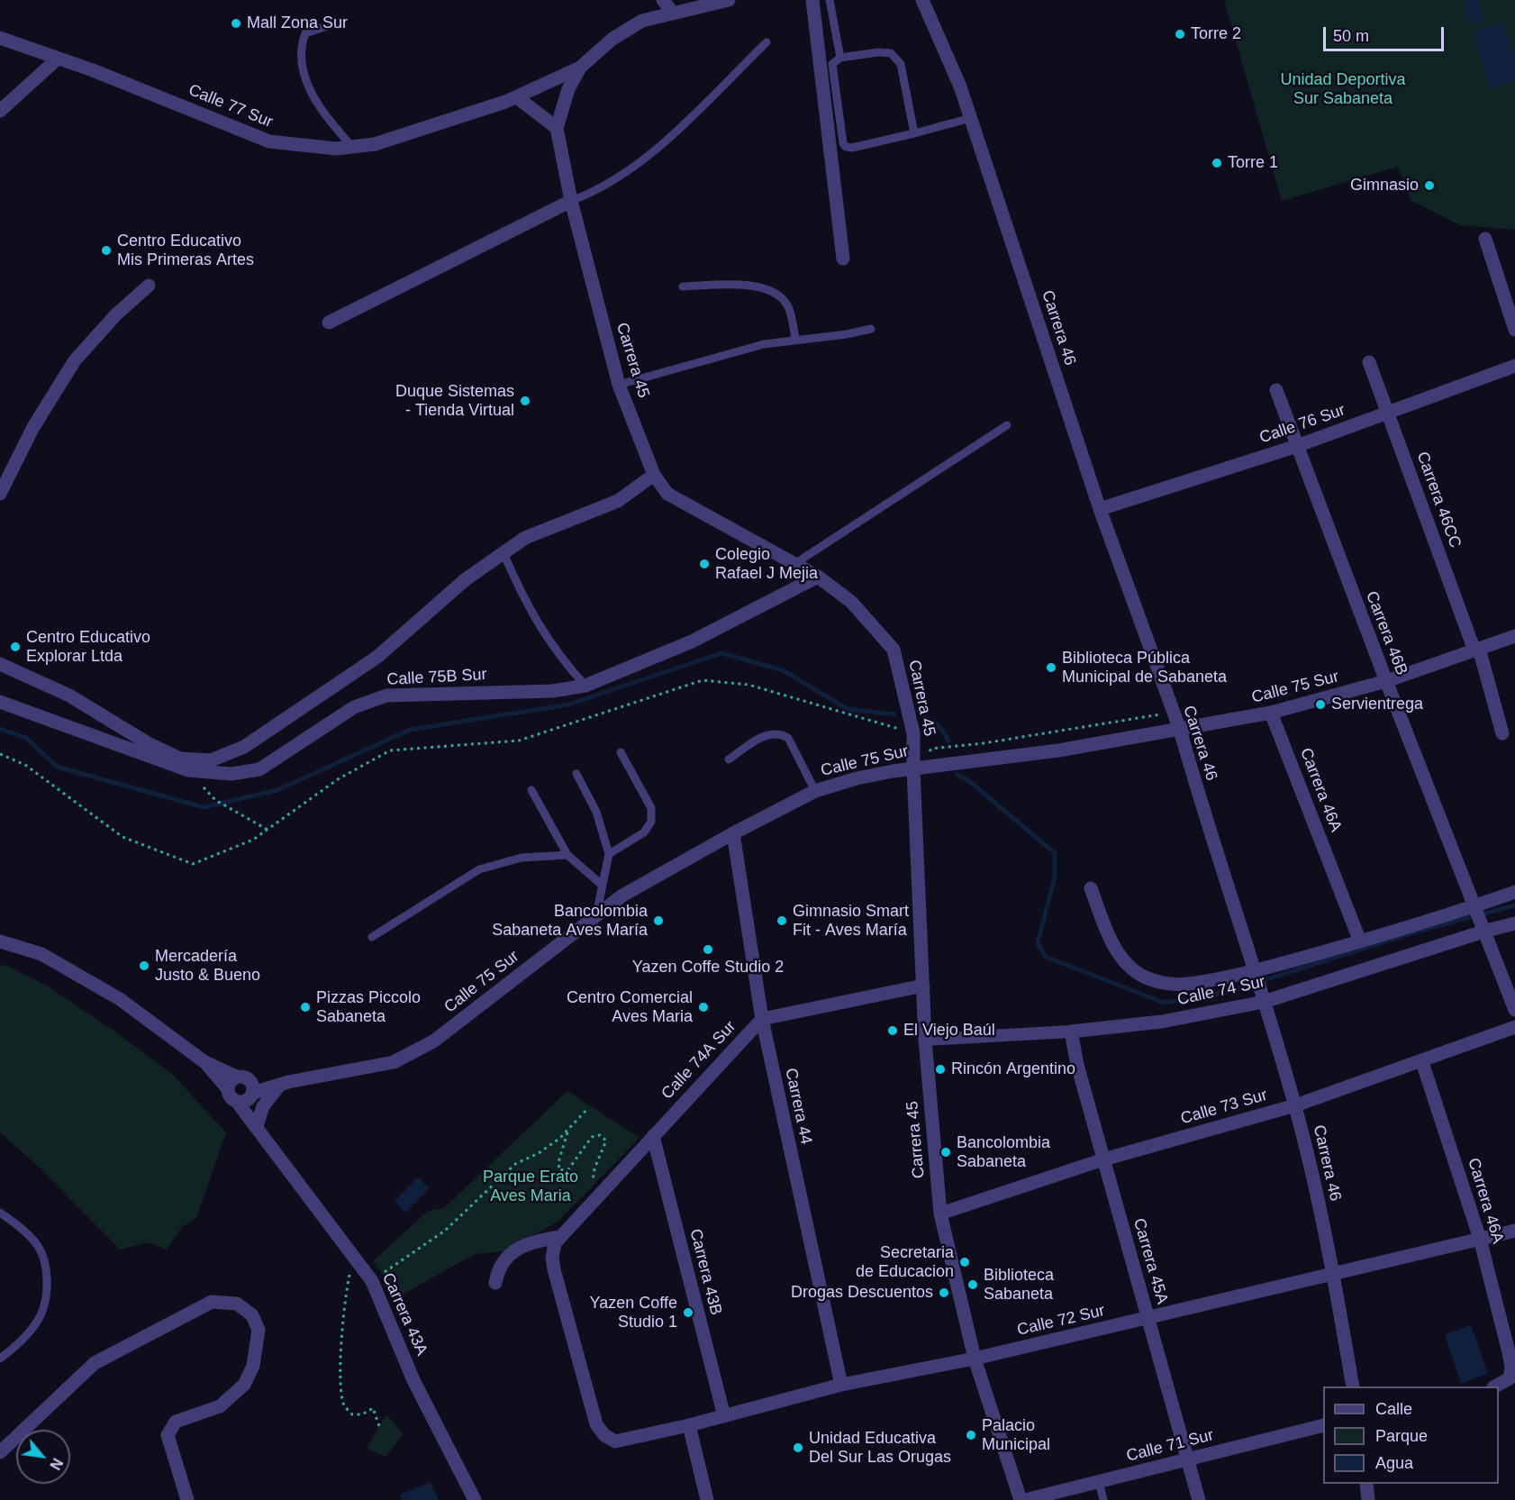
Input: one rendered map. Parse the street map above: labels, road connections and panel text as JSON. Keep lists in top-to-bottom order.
{
  "streets": {
    "street": [
      "Calle 77 Sur",
      "Carrera 46",
      "Carrera 45",
      "Calle 76 Sur",
      "Carrera 46CC",
      "Carrera 46B",
      "Calle 75B Sur",
      "Calle 75 Sur",
      "Carrera 46A",
      "Calle 74 Sur",
      "Calle 74A Sur",
      "Carrera 44",
      "Calle 73 Sur",
      "Carrera 45A",
      "Carrera 43B",
      "Carrera 43A",
      "Calle 72 Sur",
      "Calle 71 Sur"
    ]
  },
  "crossings": [
    ["Calle 77 Sur", "Carrera 45"],
    ["Carrera 46", "Calle 76 Sur"],
    ["Carrera 46", "Calle 75 Sur"],
    ["Carrera 46", "Calle 74 Sur"],
    ["Carrera 46", "Calle 73 Sur"],
    ["Carrera 46", "Calle 72 Sur"],
    ["Carrera 45", "Calle 75B Sur"],
    ["Carrera 45", "Calle 75 Sur"],
    ["Carrera 45", "Calle 74 Sur"],
    ["Carrera 45", "Calle 74A Sur"],
    ["Carrera 45", "Calle 73 Sur"],
    ["Carrera 45", "Calle 72 Sur"],
    ["Carrera 45", "Calle 71 Sur"],
    ["Calle 76 Sur", "Carrera 46CC"],
    ["Calle 76 Sur", "Carrera 46B"],
    ["Carrera 46CC", "Calle 75 Sur"],
    ["Carrera 46B", "Calle 75 Sur"],
    ["Carrera 46B", "Calle 74 Sur"],
    ["Calle 75 Sur", "Carrera 46A"],
    ["Calle 75 Sur", "Carrera 44"],
    ["Calle 75 Sur", "Carrera 43A"],
    ["Carrera 46A", "Calle 74 Sur"],
    ["Carrera 46A", "Calle 73 Sur"],
    ["Carrera 46A", "Calle 72 Sur"],
    ["Calle 74 Sur", "Carrera 45A"],
    ["Calle 74A Sur", "Carrera 44"],
    ["Calle 74A Sur", "Carrera 43B"],
    ["Calle 74A Sur", "Calle 72 Sur"],
    ["Carrera 44", "Calle 72 Sur"],
    ["Calle 73 Sur", "Carrera 45A"],
    ["Carrera 45A", "Calle 72 Sur"],
    ["Carrera 45A", "Calle 71 Sur"],
    ["Carrera 43B", "Calle 72 Sur"]
  ],
  "parks": ["Unidad Deportiva Sur Sabaneta", "Parque Erato Aves Maria"],
  "places": [
    "Mall Zona Sur",
    "Torre 2",
    "Torre 1",
    "Gimnasio",
    "Centro Educativo Mis Primeras Artes",
    "Duque Sistemas - Tienda Virtual",
    "Colegio Rafael J Mejia",
    "Centro Educativo Explorar Ltda",
    "Biblioteca Pública Municipal de Sabaneta",
    "Servientrega",
    "Bancolombia Sabaneta Aves María",
    "Gimnasio Smart Fit - Aves María",
    "Yazen Coffe Studio 2",
    "Mercadería Justo & Bueno",
    "Pizzas Piccolo Sabaneta",
    "Centro Comercial Aves Maria",
    "El Viejo Baúl",
    "Rincón Argentino",
    "Bancolombia Sabaneta",
    "Secretaria de Educacion",
    "Biblioteca Sabaneta",
    "Drogas Descuentos",
    "Yazen Coffe Studio 1",
    "Palacio Municipal",
    "Unidad Educativa Del Sur Las Orugas"
  ],
  "legend": ["Calle", "Parque", "Agua"],
  "scale_bar": "50 m",
  "north": "bottom right"
}
